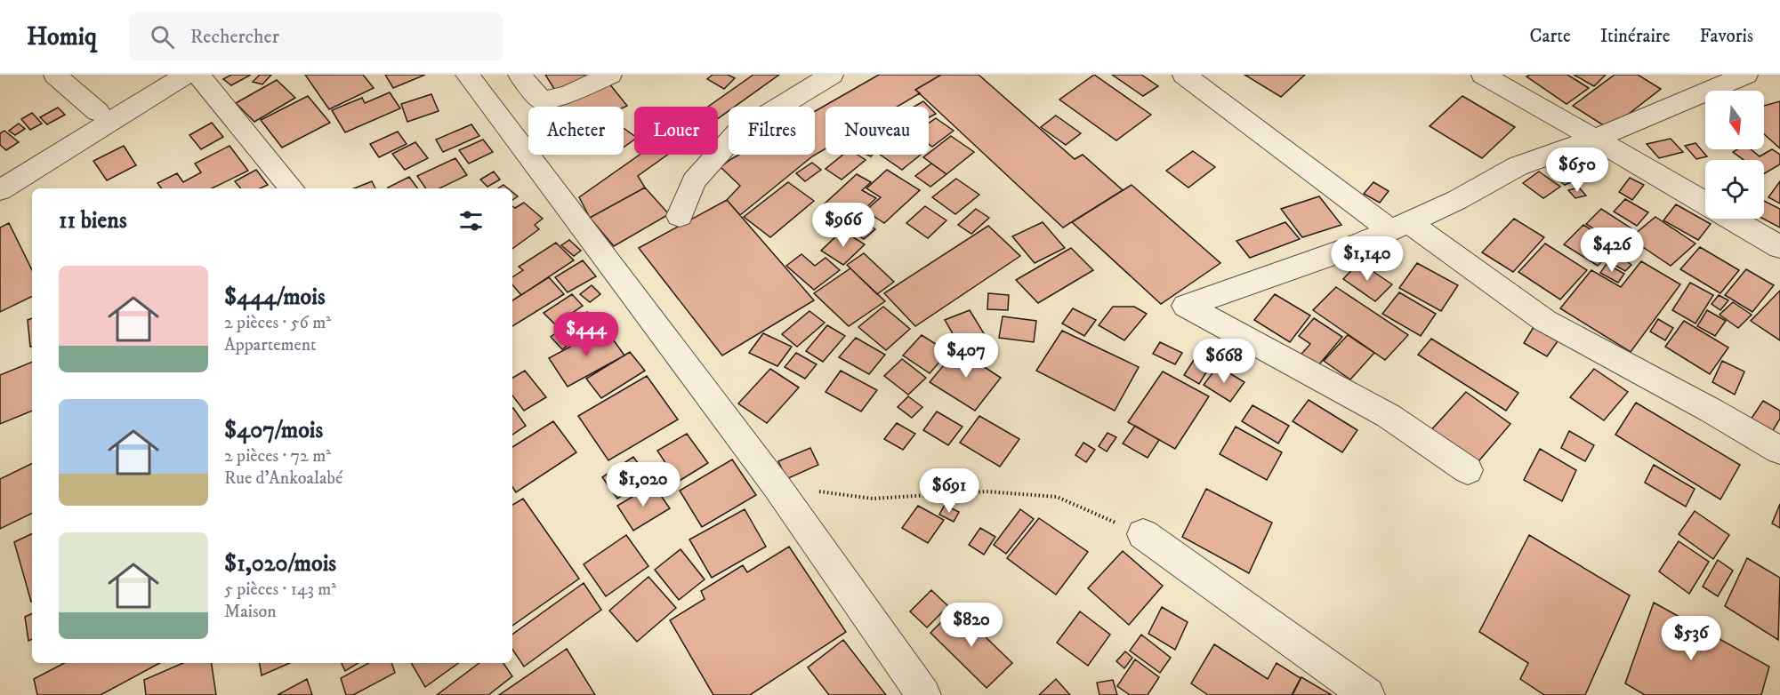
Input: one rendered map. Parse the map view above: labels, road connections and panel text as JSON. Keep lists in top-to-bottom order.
{
  "north": "bottom",
  "page": {
    "header": "Homiq",
    "search": "Rechercher",
    "nav": ["Carte", "Itinéraire", "Favoris"],
    "chip": [
      "Acheter",
      "Louer",
      "Filtres",
      "Nouveau"
    ],
    "price": [
      "$650",
      "$966",
      "$426",
      "$1,140",
      "$444",
      "$407",
      "$668",
      "$1,020",
      "$691",
      "$820",
      "$536"
    ],
    "heading": "11 biens",
    "list": [
      {
        "name": "$444/mois",
        "note": "2 pièces · 56 m² · Appartement"
      },
      {
        "name": "$407/mois",
        "note": "2 pièces · 72 m² · Rue d'Ankoalabé"
      },
      {
        "name": "$1,020/mois",
        "note": "5 pièces · 143 m² · Maison"
      }
    ]
  }
}
